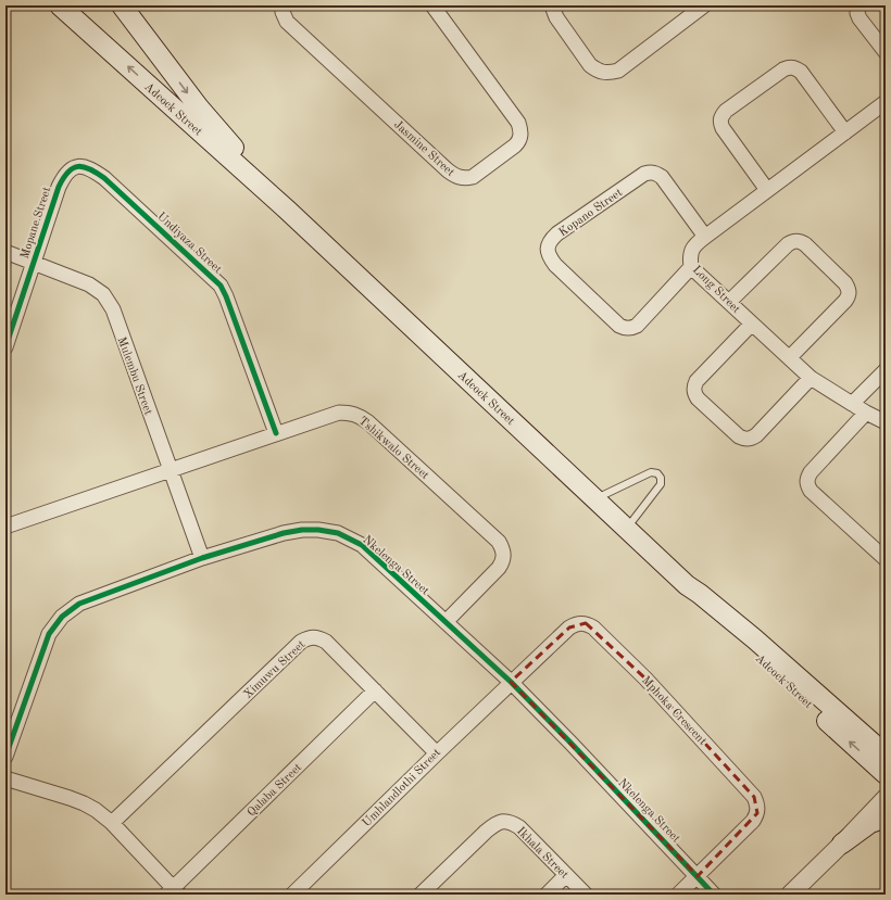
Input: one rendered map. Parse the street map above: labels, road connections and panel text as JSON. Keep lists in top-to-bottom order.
{
  "streets": {
    "main road": ["Adcock Street"],
    "street": [
      "Jasmine Street",
      "Kopano Street",
      "Mopane Street",
      "Undiyaza Street",
      "Long Street",
      "Mulembu Street",
      "Tshikwalo Street",
      "Nkelenga Street",
      "Ximuwu Street",
      "Mphoka Crescent",
      "Umhlandlothi Street",
      "Qalaba Street",
      "Ikhala Street"
    ]
  },
  "crossings": [
    ["Kopano Street", "Long Street"],
    ["Mopane Street", "Undiyaza Street"],
    ["Mopane Street", "Mulembu Street"],
    ["Undiyaza Street", "Tshikwalo Street"],
    ["Mulembu Street", "Tshikwalo Street"],
    ["Mulembu Street", "Nkelenga Street"],
    ["Tshikwalo Street", "Nkelenga Street"],
    ["Nkelenga Street", "Mphoka Crescent"],
    ["Nkelenga Street", "Umhlandlothi Street"],
    ["Ximuwu Street", "Umhlandlothi Street"],
    ["Ximuwu Street", "Qalaba Street"],
    ["Mphoka Crescent", "Umhlandlothi Street"]
  ]
}
